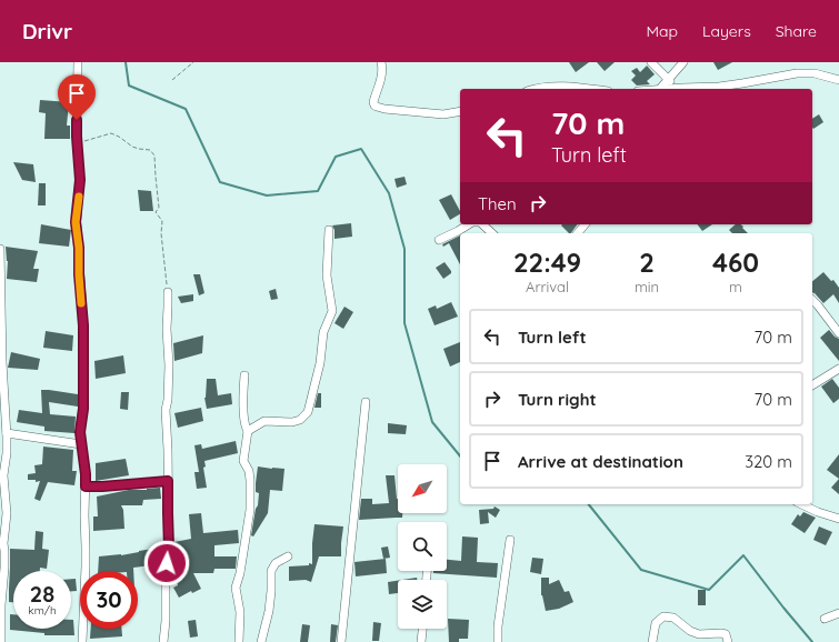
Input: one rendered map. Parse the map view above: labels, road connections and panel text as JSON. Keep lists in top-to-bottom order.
{
  "north": "bottom left",
  "page": {
    "header": "Drivr",
    "nav": ["Map", "Layers", "Share"],
    "turn": ["70 m", "Turn left"],
    "then": "Then",
    "eta": [
      "22:49",
      "Arrival",
      "2",
      "min",
      "460",
      "m"
    ],
    "list": [
      {
        "name": "Turn left",
        "value": "70 m"
      },
      {
        "name": "Turn right",
        "value": "70 m"
      },
      {
        "name": "Arrive at destination",
        "value": "320 m"
      }
    ],
    "speed": "28 km/h",
    "limit": "30"
  }
}
